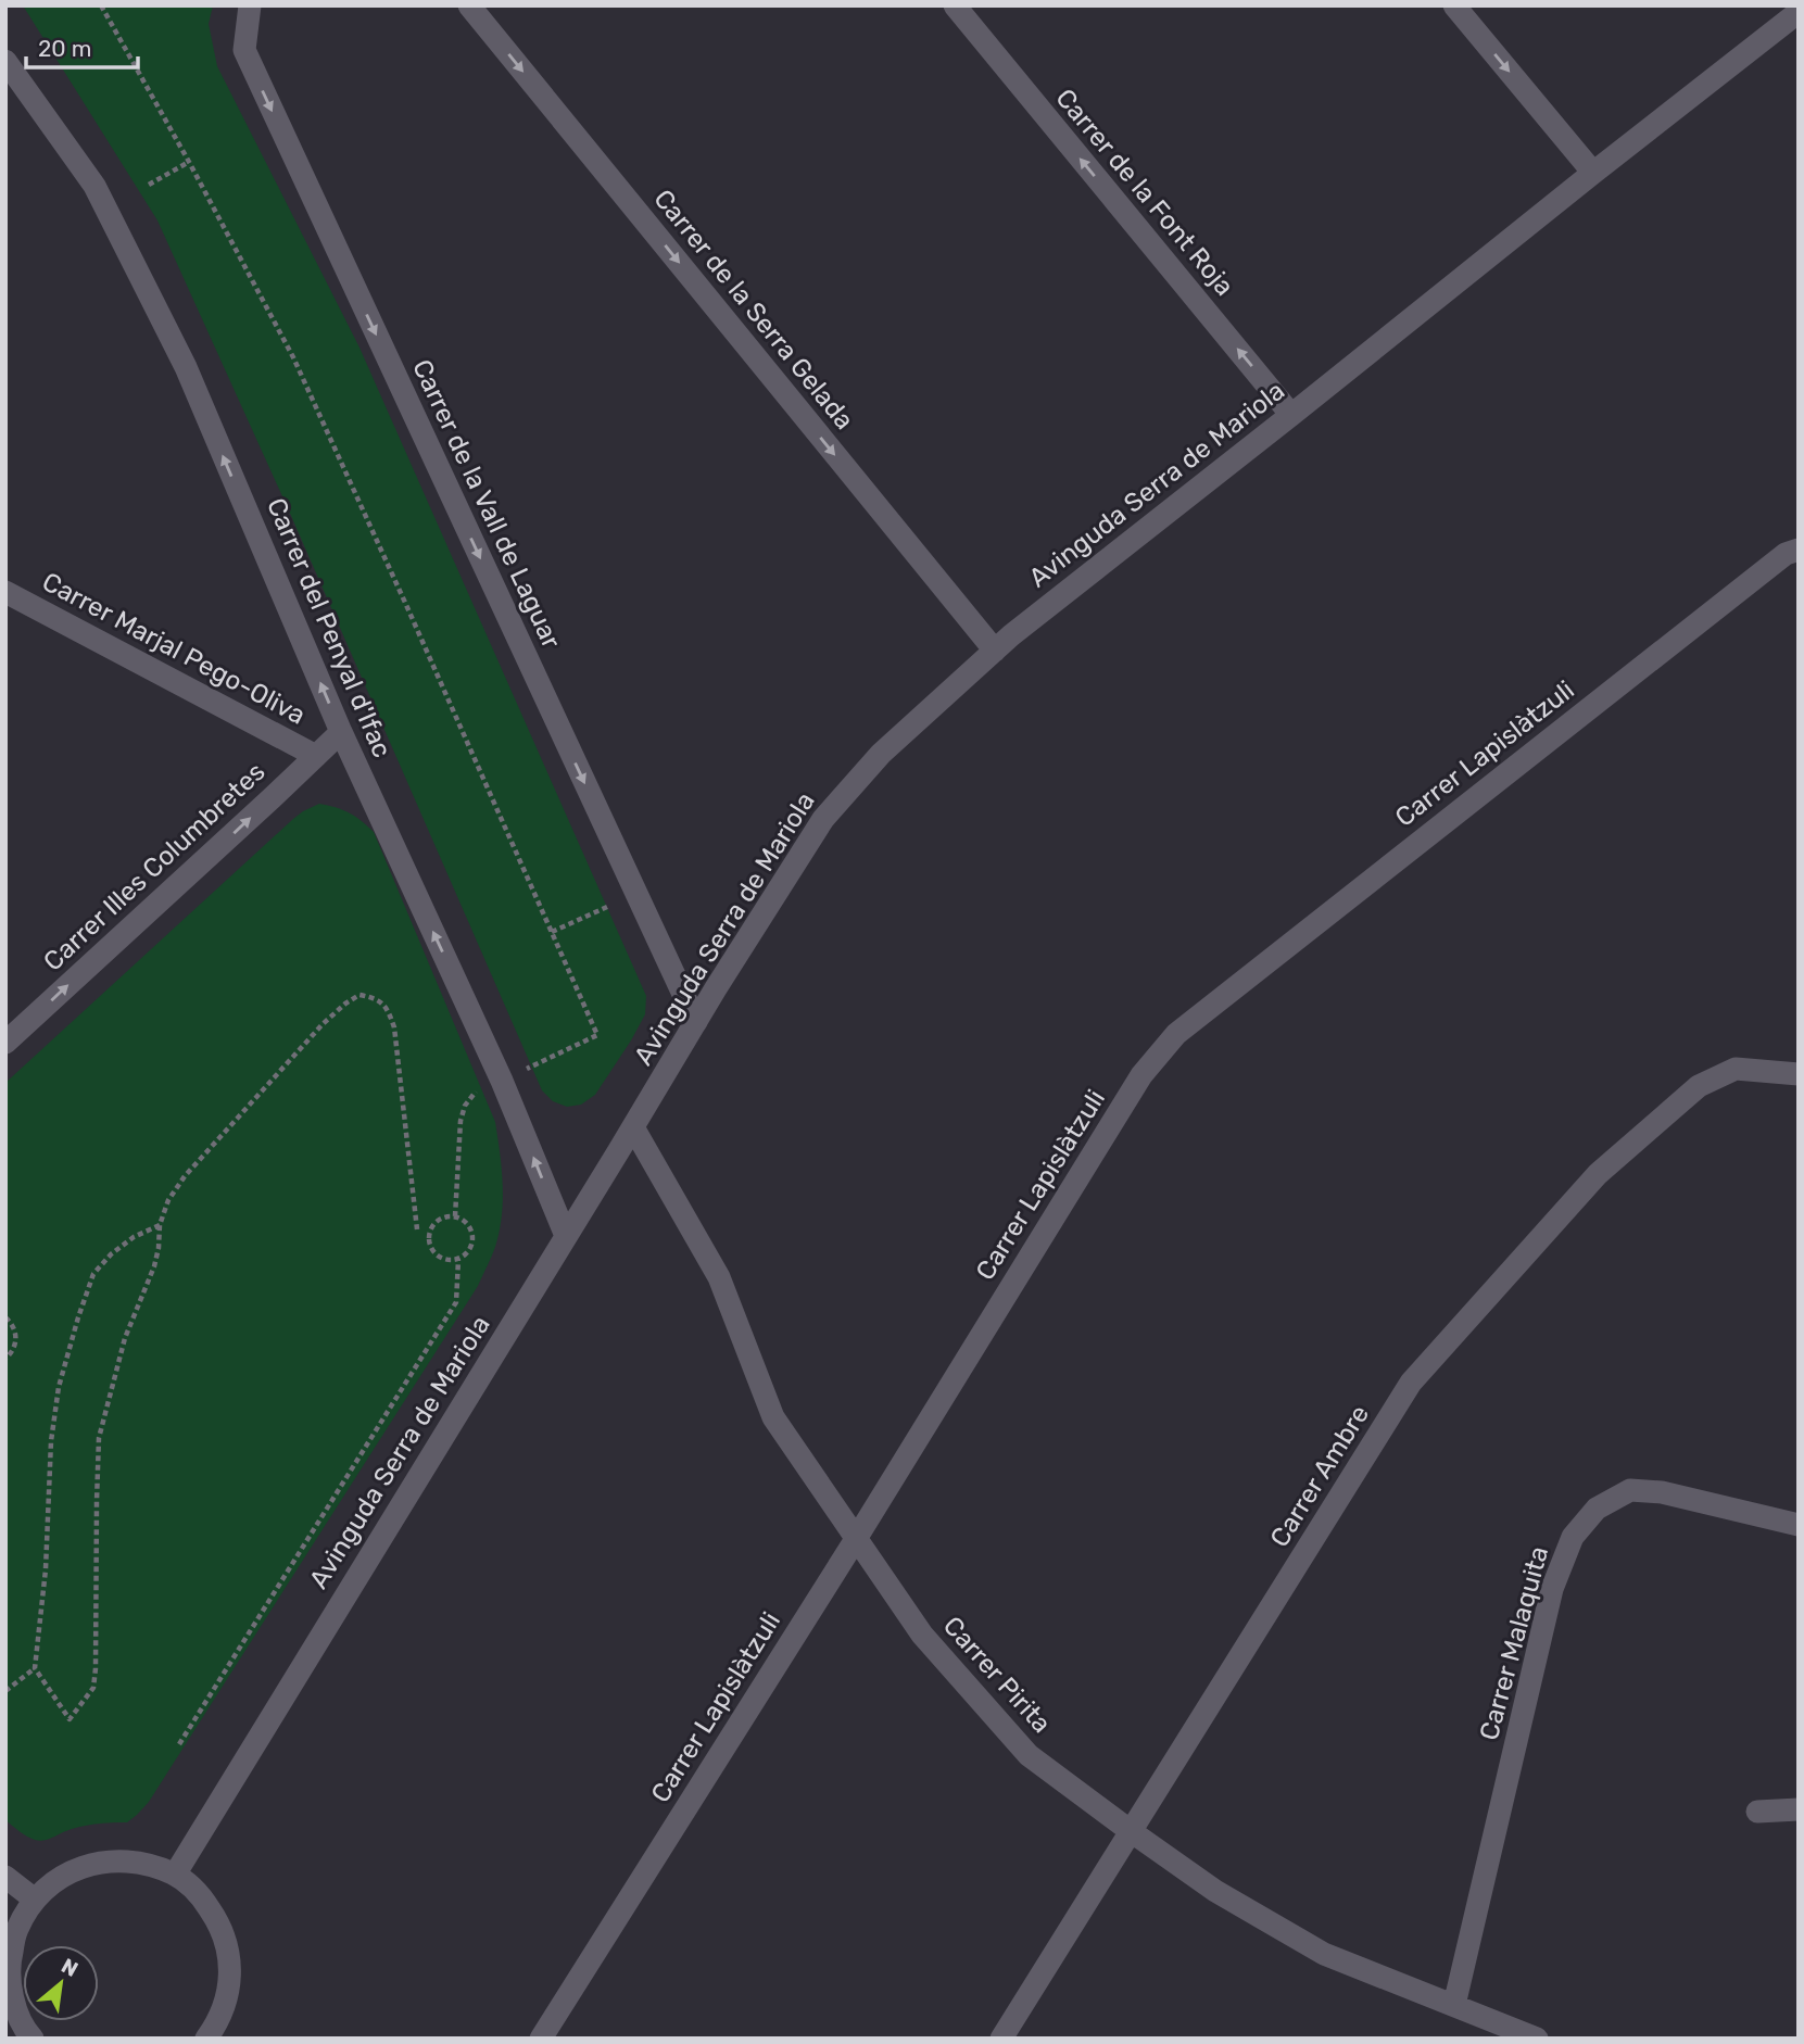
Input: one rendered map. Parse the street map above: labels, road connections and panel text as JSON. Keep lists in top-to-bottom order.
{
  "streets": {
    "street": [
      "Carrer de la Font Roja",
      "Carrer de la Serra Gelada",
      "Avinguda Serra de Mariola",
      "Carrer de la Vall de Laguar",
      "Carrer del Penyal d'Ifac",
      "Carrer Marjal Pego-Oliva",
      "Carrer Lapislàtzuli",
      "Carrer Illes Columbretes",
      "Carrer Ambre",
      "Carrer Malaquita",
      "Carrer Pirita"
    ]
  },
  "crossings": [
    ["Carrer de la Font Roja", "Avinguda Serra de Mariola"],
    ["Carrer de la Serra Gelada", "Avinguda Serra de Mariola"],
    ["Avinguda Serra de Mariola", "Carrer de la Vall de Laguar"],
    ["Avinguda Serra de Mariola", "Carrer del Penyal d'Ifac"],
    ["Avinguda Serra de Mariola", "Carrer Pirita"],
    ["Carrer del Penyal d'Ifac", "Carrer Illes Columbretes"],
    ["Carrer Marjal Pego-Oliva", "Carrer Illes Columbretes"],
    ["Carrer Lapislàtzuli", "Carrer Pirita"],
    ["Carrer Ambre", "Carrer Pirita"],
    ["Carrer Malaquita", "Carrer Pirita"]
  ],
  "one_way": [
    "Carrer de la Font Roja",
    "Carrer de la Serra Gelada",
    "Carrer de la Vall de Laguar",
    "Carrer del Penyal d'Ifac",
    "Carrer Illes Columbretes"
  ],
  "scale_bar": "20 m",
  "north": "top right"
}
